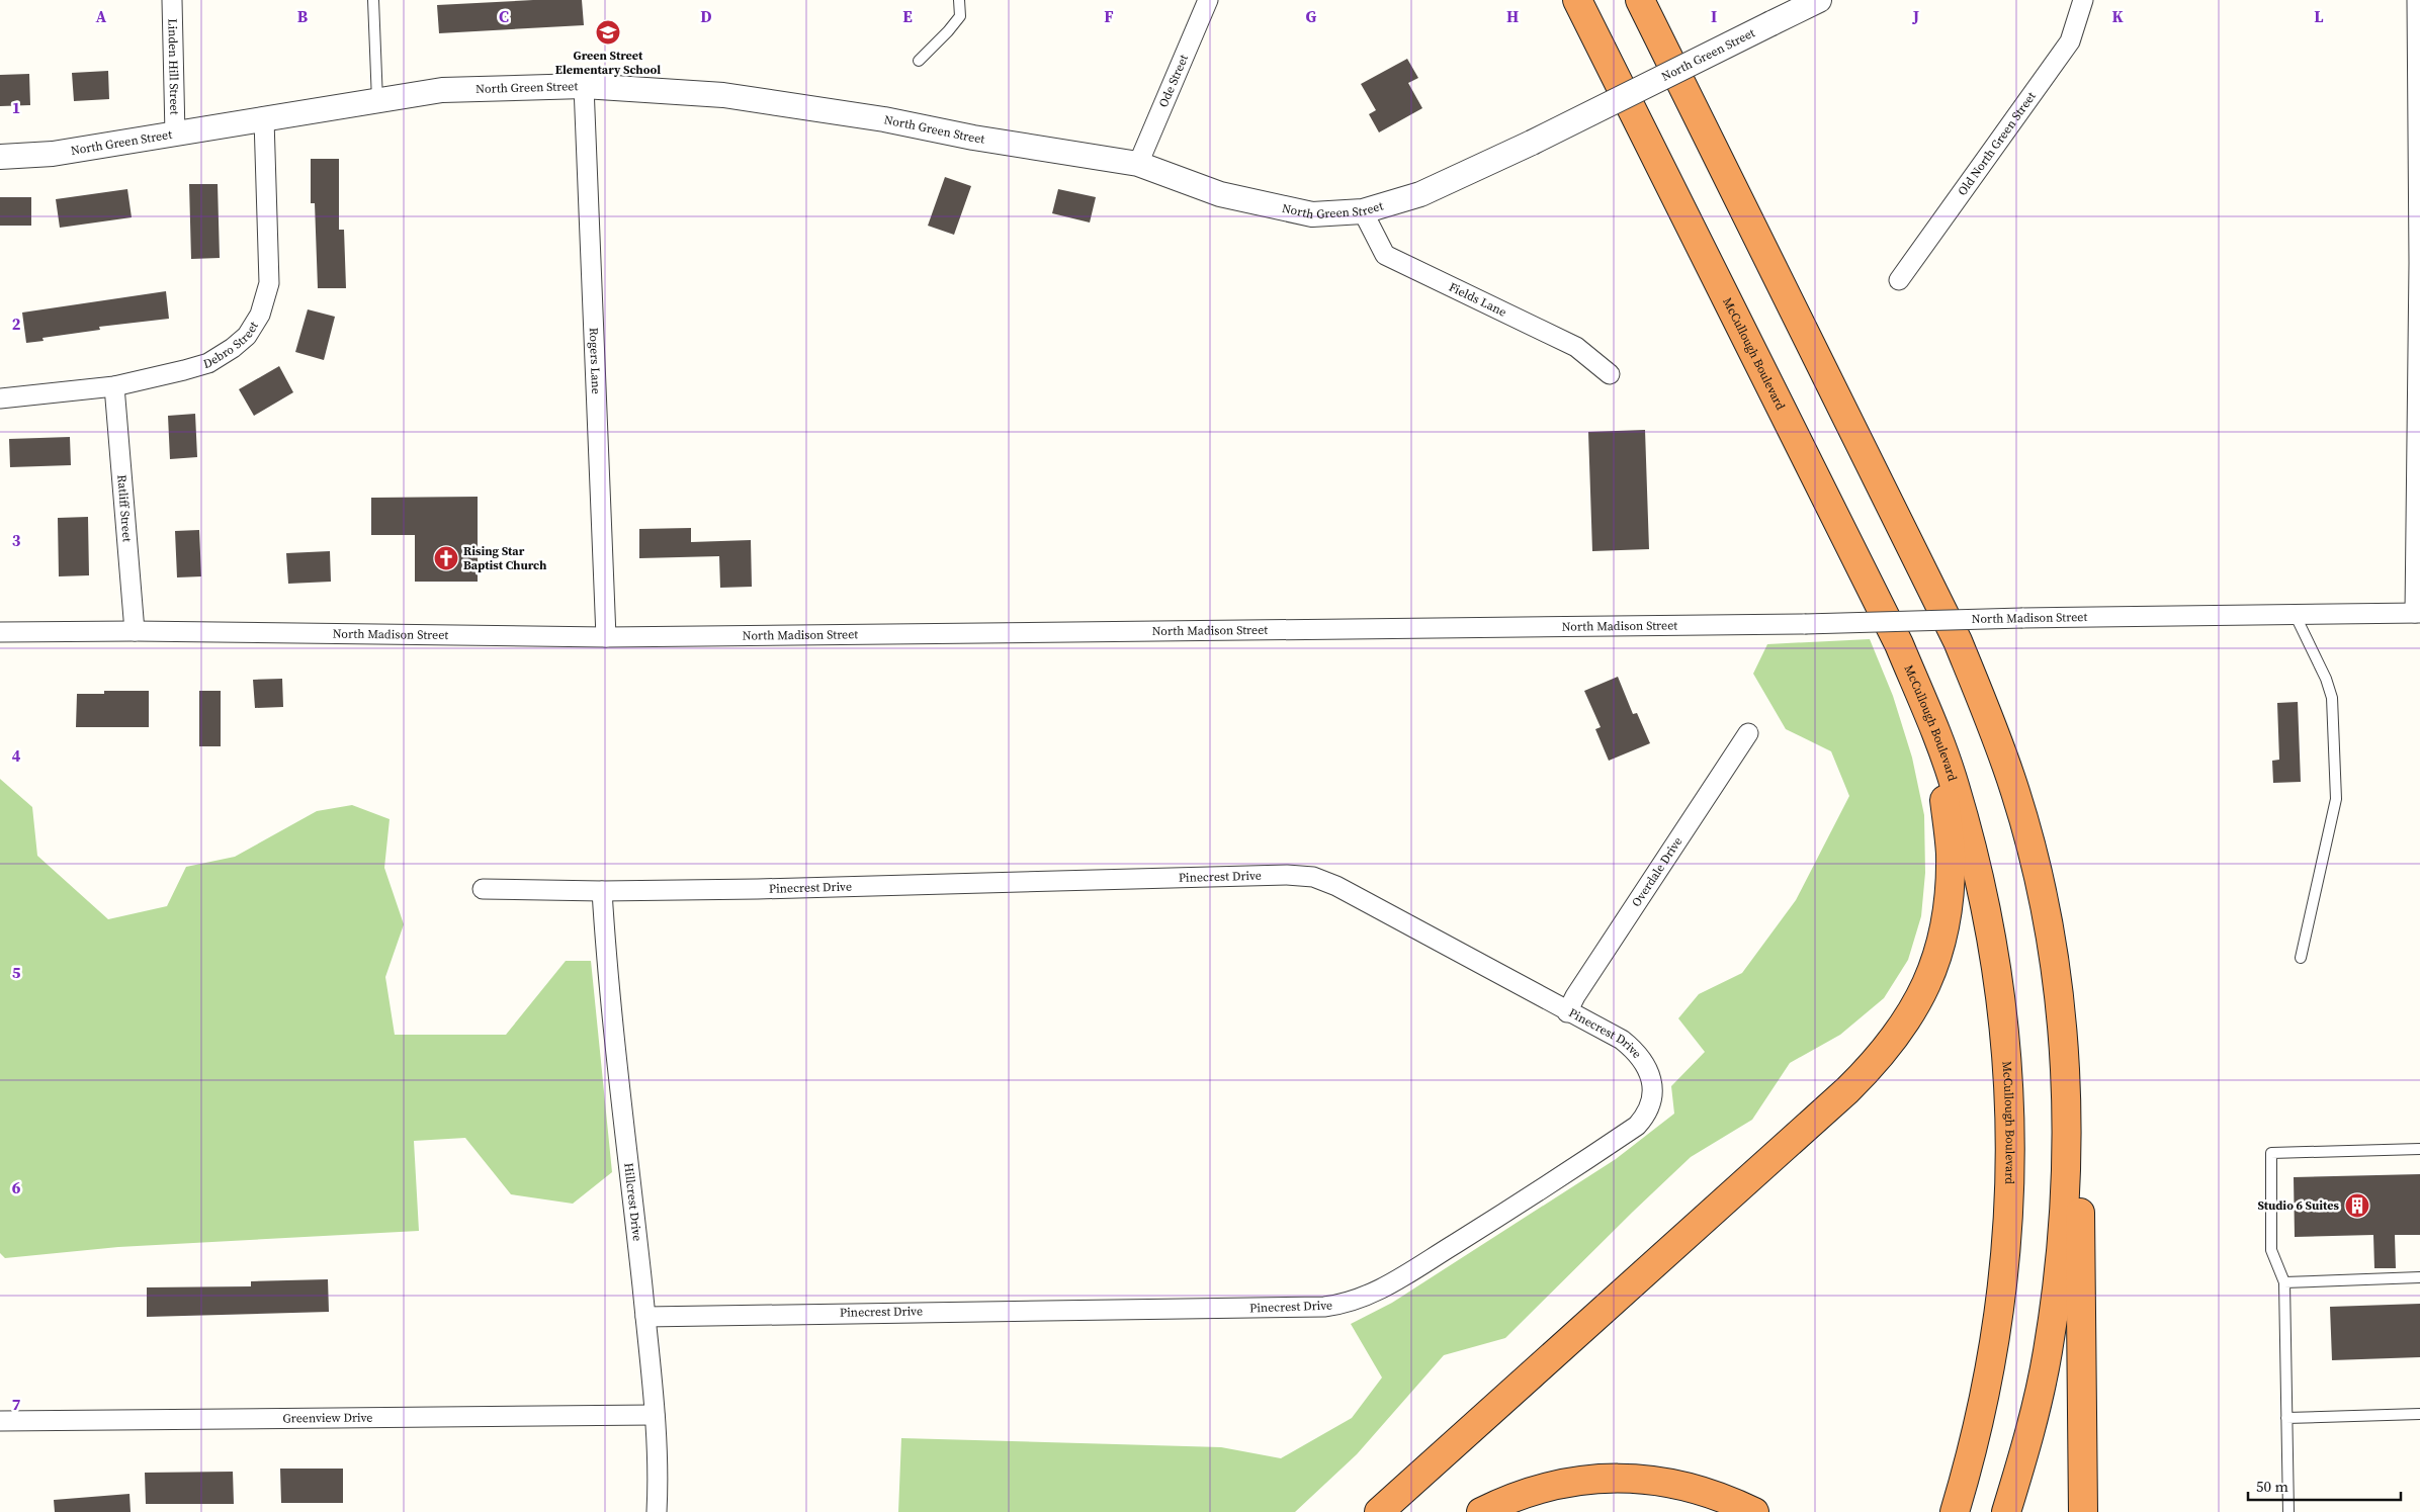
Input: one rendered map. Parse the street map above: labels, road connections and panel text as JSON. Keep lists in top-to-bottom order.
{
  "streets": {
    "highway": ["McCullough Boulevard"],
    "street": [
      "North Green Street",
      "Linden Hill Street",
      "Ode Street",
      "Old North Green Street",
      "Fields Lane",
      "Debro Street",
      "Rogers Lane",
      "Ratliff Street",
      "North Madison Street",
      "Overdale Drive",
      "Pinecrest Drive",
      "Hillcrest Drive",
      "Greenview Drive"
    ]
  },
  "crossings": [
    ["North Green Street", "Linden Hill Street"],
    ["North Green Street", "Ode Street"],
    ["North Green Street", "Fields Lane"],
    ["North Green Street", "Debro Street"],
    ["North Green Street", "Rogers Lane"],
    ["Debro Street", "Ratliff Street"],
    ["Rogers Lane", "North Madison Street"],
    ["Ratliff Street", "North Madison Street"],
    ["Overdale Drive", "Pinecrest Drive"],
    ["Pinecrest Drive", "Hillcrest Drive"],
    ["Hillcrest Drive", "Greenview Drive"]
  ],
  "places": {
    "school or university": ["Green Street Elementary School"],
    "church": ["Rising Star Baptist Church"],
    "building": ["Studio 6 Suites"]
  },
  "scale_bar": "50 m",
  "grid": {
    "columns": [
      "A",
      "B",
      "C",
      "D",
      "E",
      "F",
      "G",
      "H",
      "I",
      "J",
      "K",
      "L"
    ],
    "rows": [
      "1",
      "2",
      "3",
      "4",
      "5",
      "6",
      "7"
    ]
  }
}
